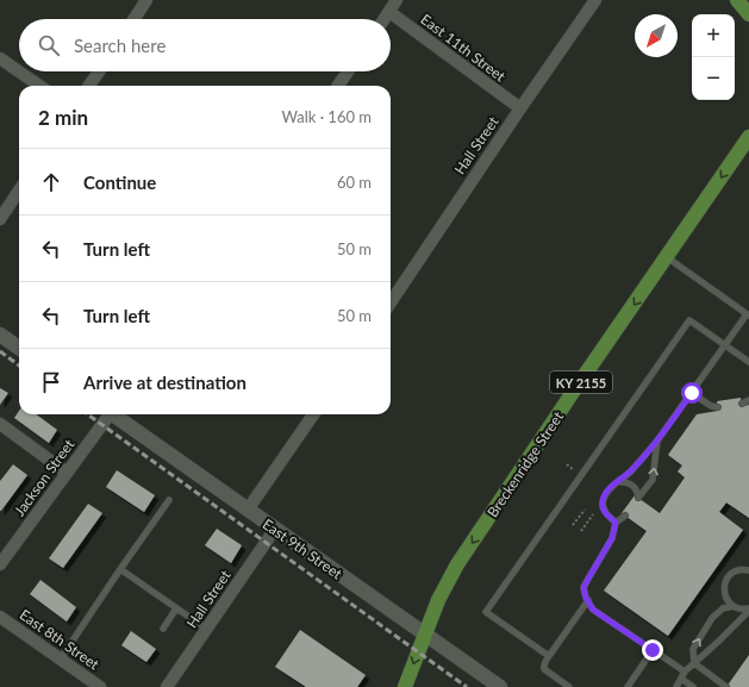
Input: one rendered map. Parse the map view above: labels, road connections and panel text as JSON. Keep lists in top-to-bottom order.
{
  "streets": {
    "main road": ["KY 2155", "Breckenridge Street"],
    "street": [
      "East 11th Street",
      "Hall Street",
      "Jackson Street",
      "East 9th Street",
      "East 8th Street"
    ]
  },
  "crossings": [
    ["East 11th Street", "Hall Street"],
    ["Hall Street", "East 9th Street"],
    ["Breckenridge Street", "East 9th Street"]
  ],
  "one_way": ["Breckenridge Street"],
  "north": "bottom left",
  "page": {
    "map_buttons": ["+", "−"],
    "search": "Search here",
    "heading": ["2 min", "Walk · 160 m"],
    "list": [
      ["Continue", "60 m"],
      ["Turn left", "50 m"],
      ["Turn left", "50 m"],
      "Arrive at destination"
    ]
  }
}
